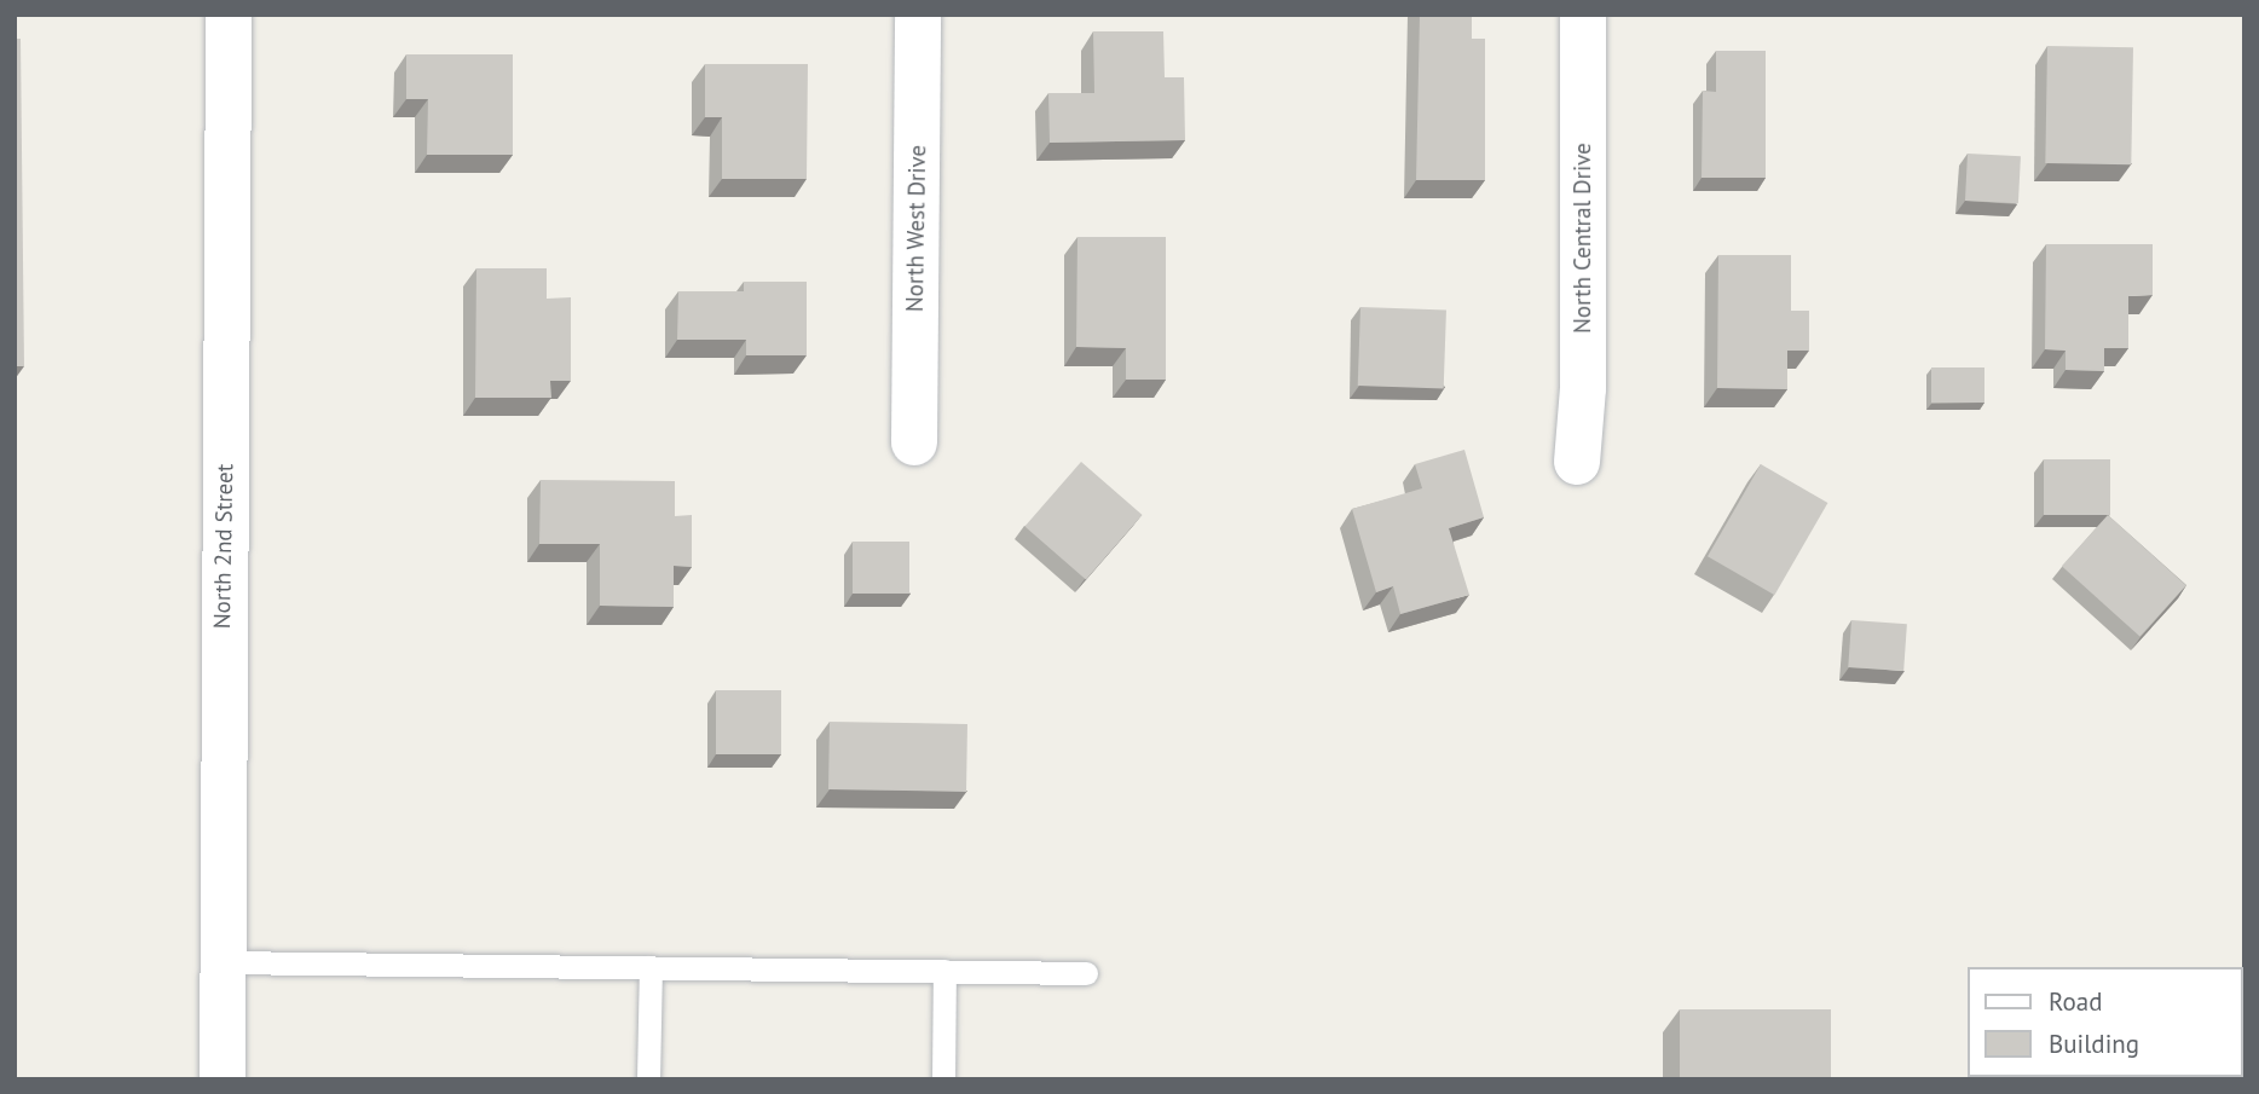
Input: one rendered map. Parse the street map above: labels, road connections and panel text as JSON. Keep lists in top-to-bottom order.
{
  "streets": {
    "main road": ["North West Drive", "North Central Drive", "North 2nd Street"]
  },
  "legend": ["Road", "Building"]
}
